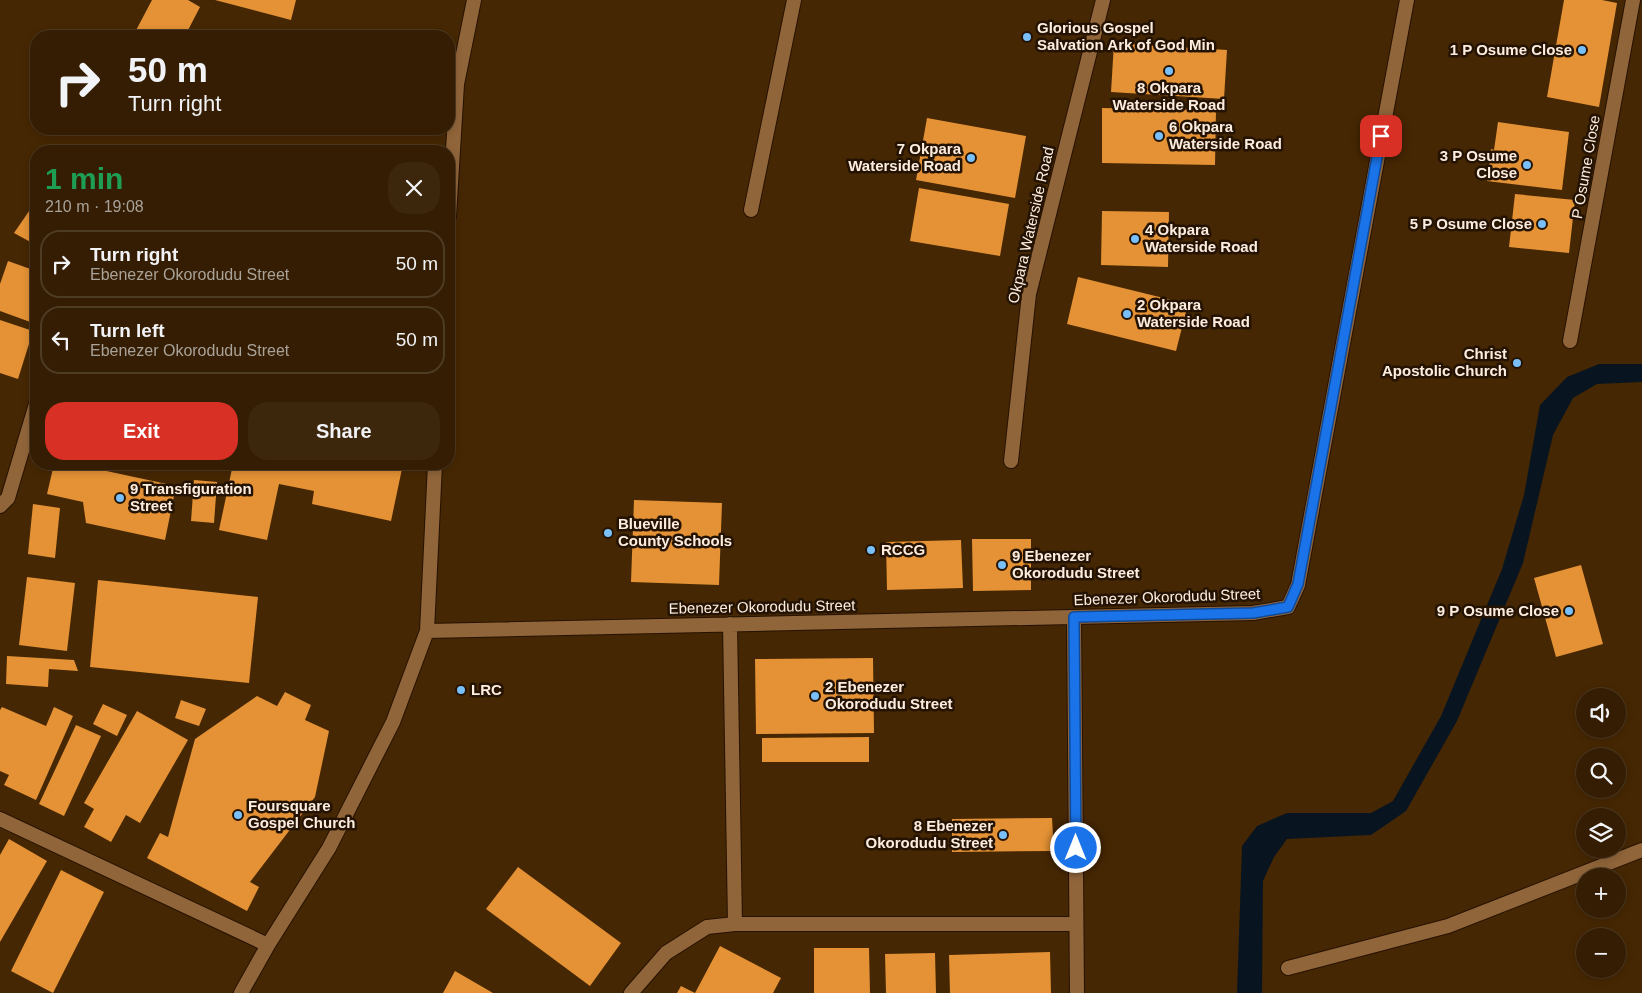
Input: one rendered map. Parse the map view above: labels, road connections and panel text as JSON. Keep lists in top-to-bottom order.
{
  "streets": {
    "street": ["P Osume Close", "Okpara Waterside Road", "Ebenezer Okorodudu Street"]
  },
  "places": [
    "Glorious Gospel Salvation Ark of God Min",
    "1 P Osume Close",
    "8 Okpara Waterside Road",
    "6 Okpara Waterside Road",
    "7 Okpara Waterside Road",
    "3 P Osume Close",
    "5 P Osume Close",
    "4 Okpara Waterside Road",
    "2 Okpara Waterside Road",
    "Christ Apostolic Church",
    "9 Transfiguration Street",
    "Blueville County Schools",
    "RCCG",
    "9 Ebenezer Okorodudu Street",
    "9 P Osume Close",
    "LRC",
    "2 Ebenezer Okorodudu Street",
    "Foursquare Gospel Church",
    "8 Ebenezer Okorodudu Street"
  ],
  "page": {
    "turn": ["50 m", "Turn right"],
    "heading": ["1 min", "210 m · 19:08"],
    "list": [
      {
        "name": "Turn right",
        "note": "Ebenezer Okorodudu Street",
        "value": "50 m"
      },
      {
        "name": "Turn left",
        "note": "Ebenezer Okorodudu Street",
        "value": "50 m"
      }
    ],
    "buttons": ["Exit", "Share"],
    "map_buttons": ["+", "−"]
  }
}
